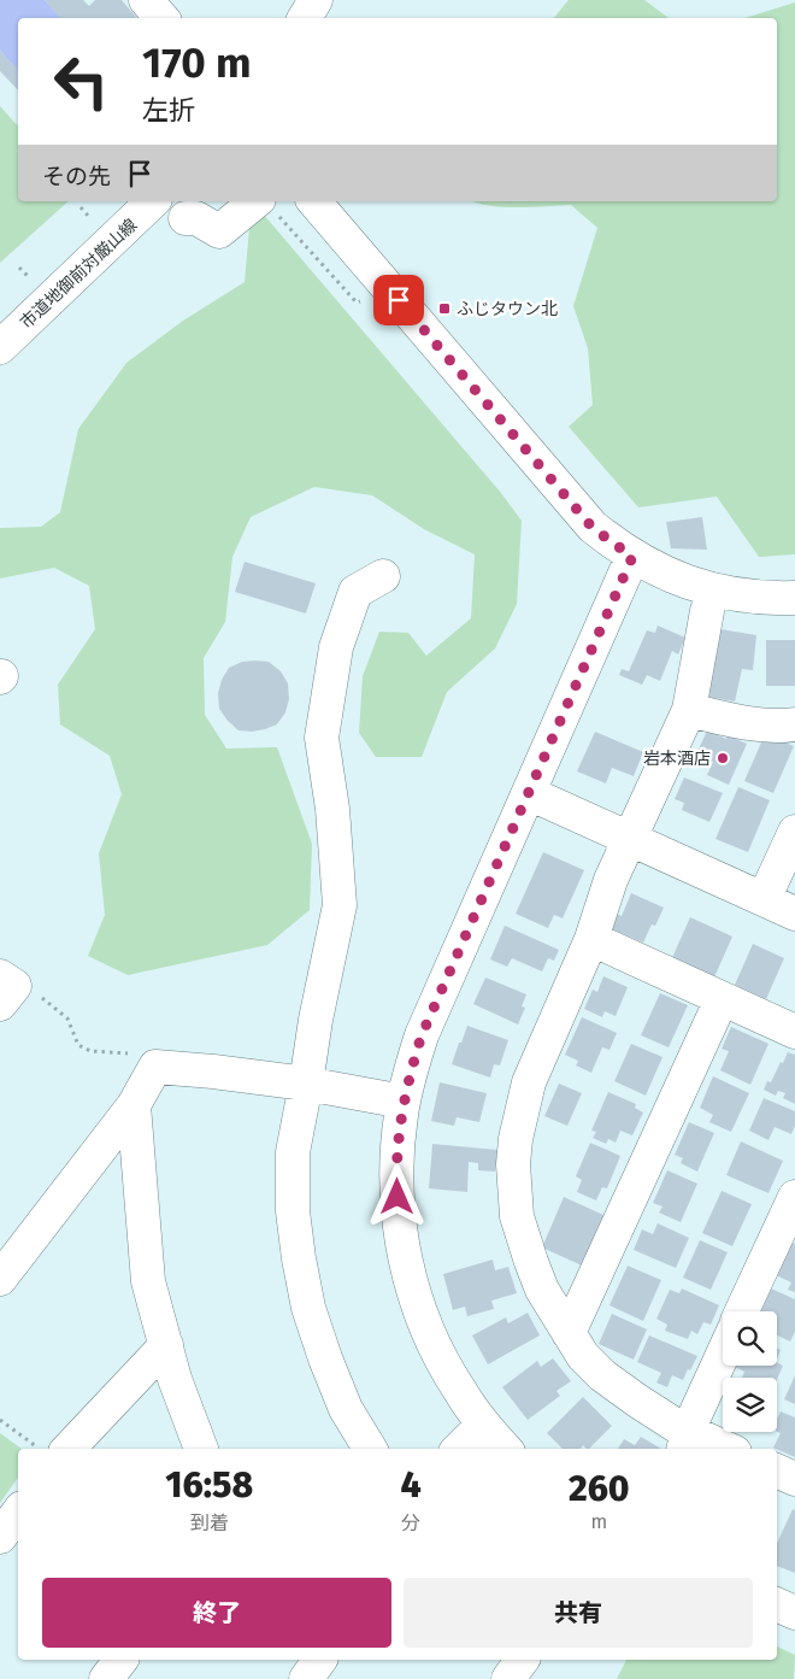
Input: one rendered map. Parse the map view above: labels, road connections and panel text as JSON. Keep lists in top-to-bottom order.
{
  "streets": {
    "street": ["市道地御前対厳山線"]
  },
  "places": {
    "transit": ["ふじタウン北"],
    "other": ["岩本酒店"]
  },
  "page": {
    "turn": ["170 m", "左折"],
    "then": "その先",
    "eta": [
      "16:58",
      "到着",
      "4",
      "分",
      "260",
      "m"
    ],
    "buttons": ["終了", "共有"]
  }
}
